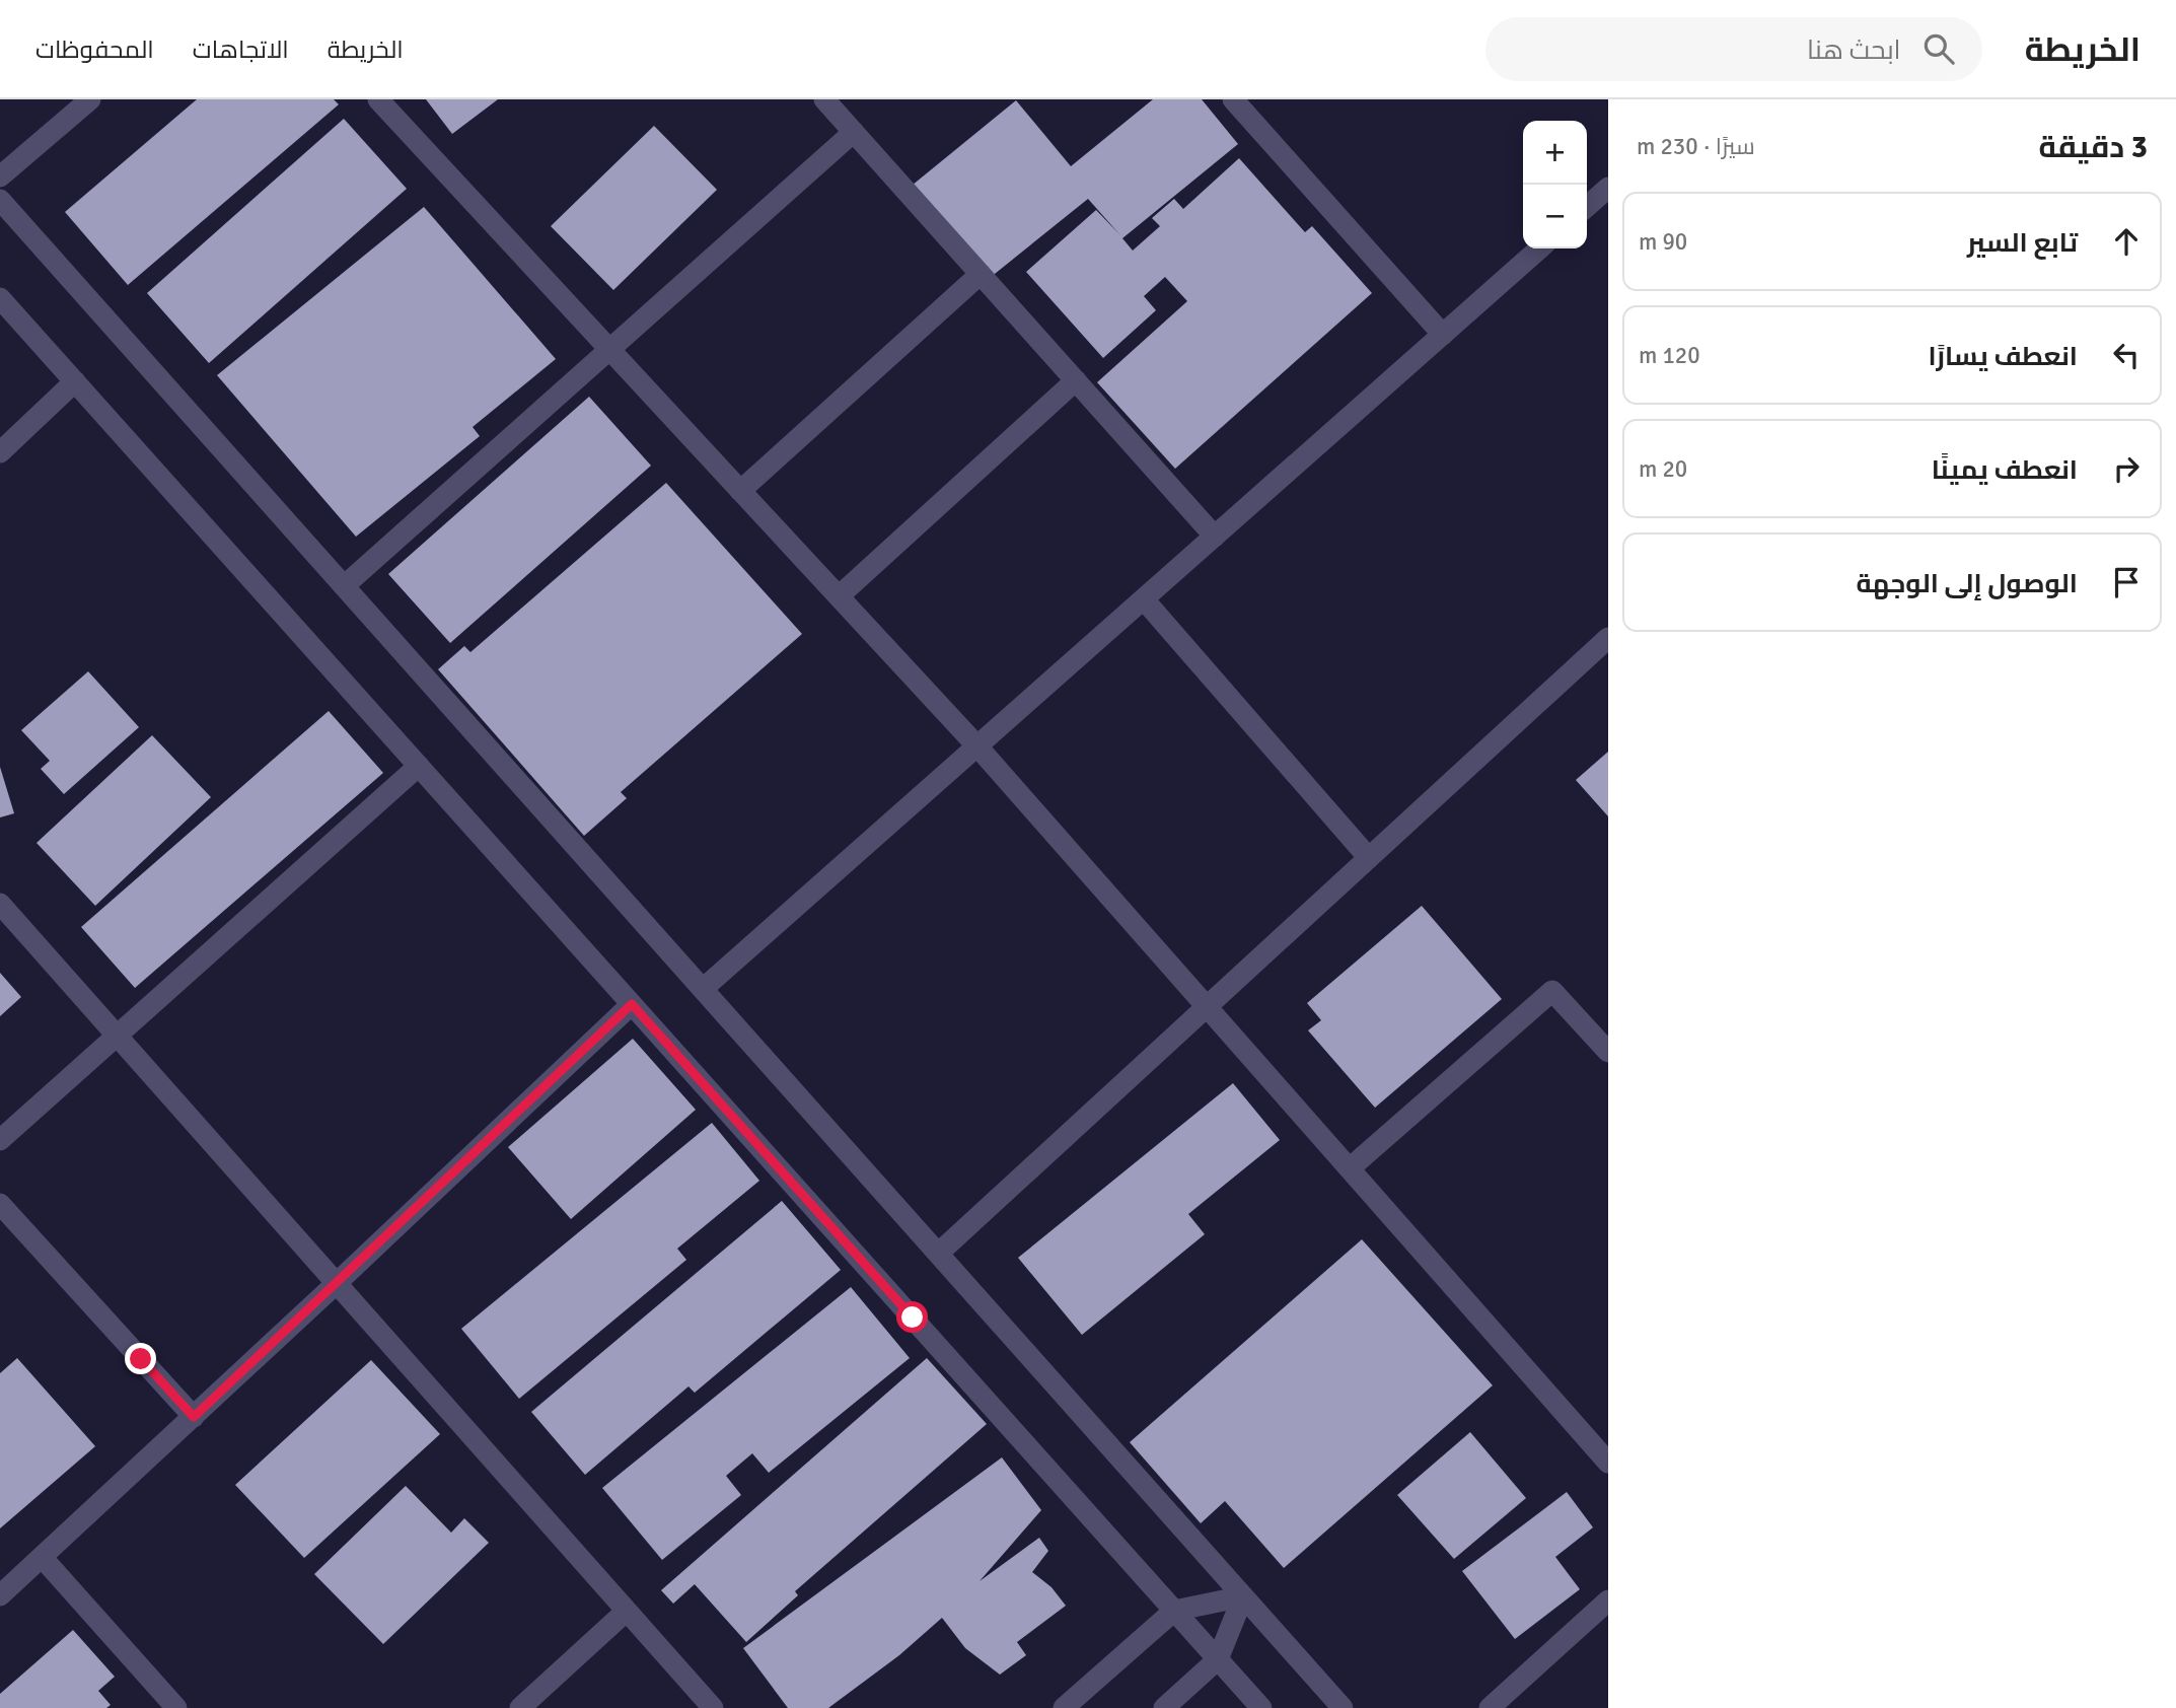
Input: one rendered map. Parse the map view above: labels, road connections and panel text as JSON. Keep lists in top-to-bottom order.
{
  "page": {
    "header": "الخريطة",
    "search": "ابحث هنا",
    "nav": ["الخريطة", "الاتجاهات", "المحفوظات"],
    "heading": ["3 دقيقة", "سيرًا · 230 m"],
    "map_buttons": ["+", "−"],
    "list": [
      ["تابع السير", "90 m"],
      ["انعطف يسارًا", "120 m"],
      ["انعطف يمينًا", "20 m"],
      "الوصول إلى الوجهة"
    ]
  }
}
